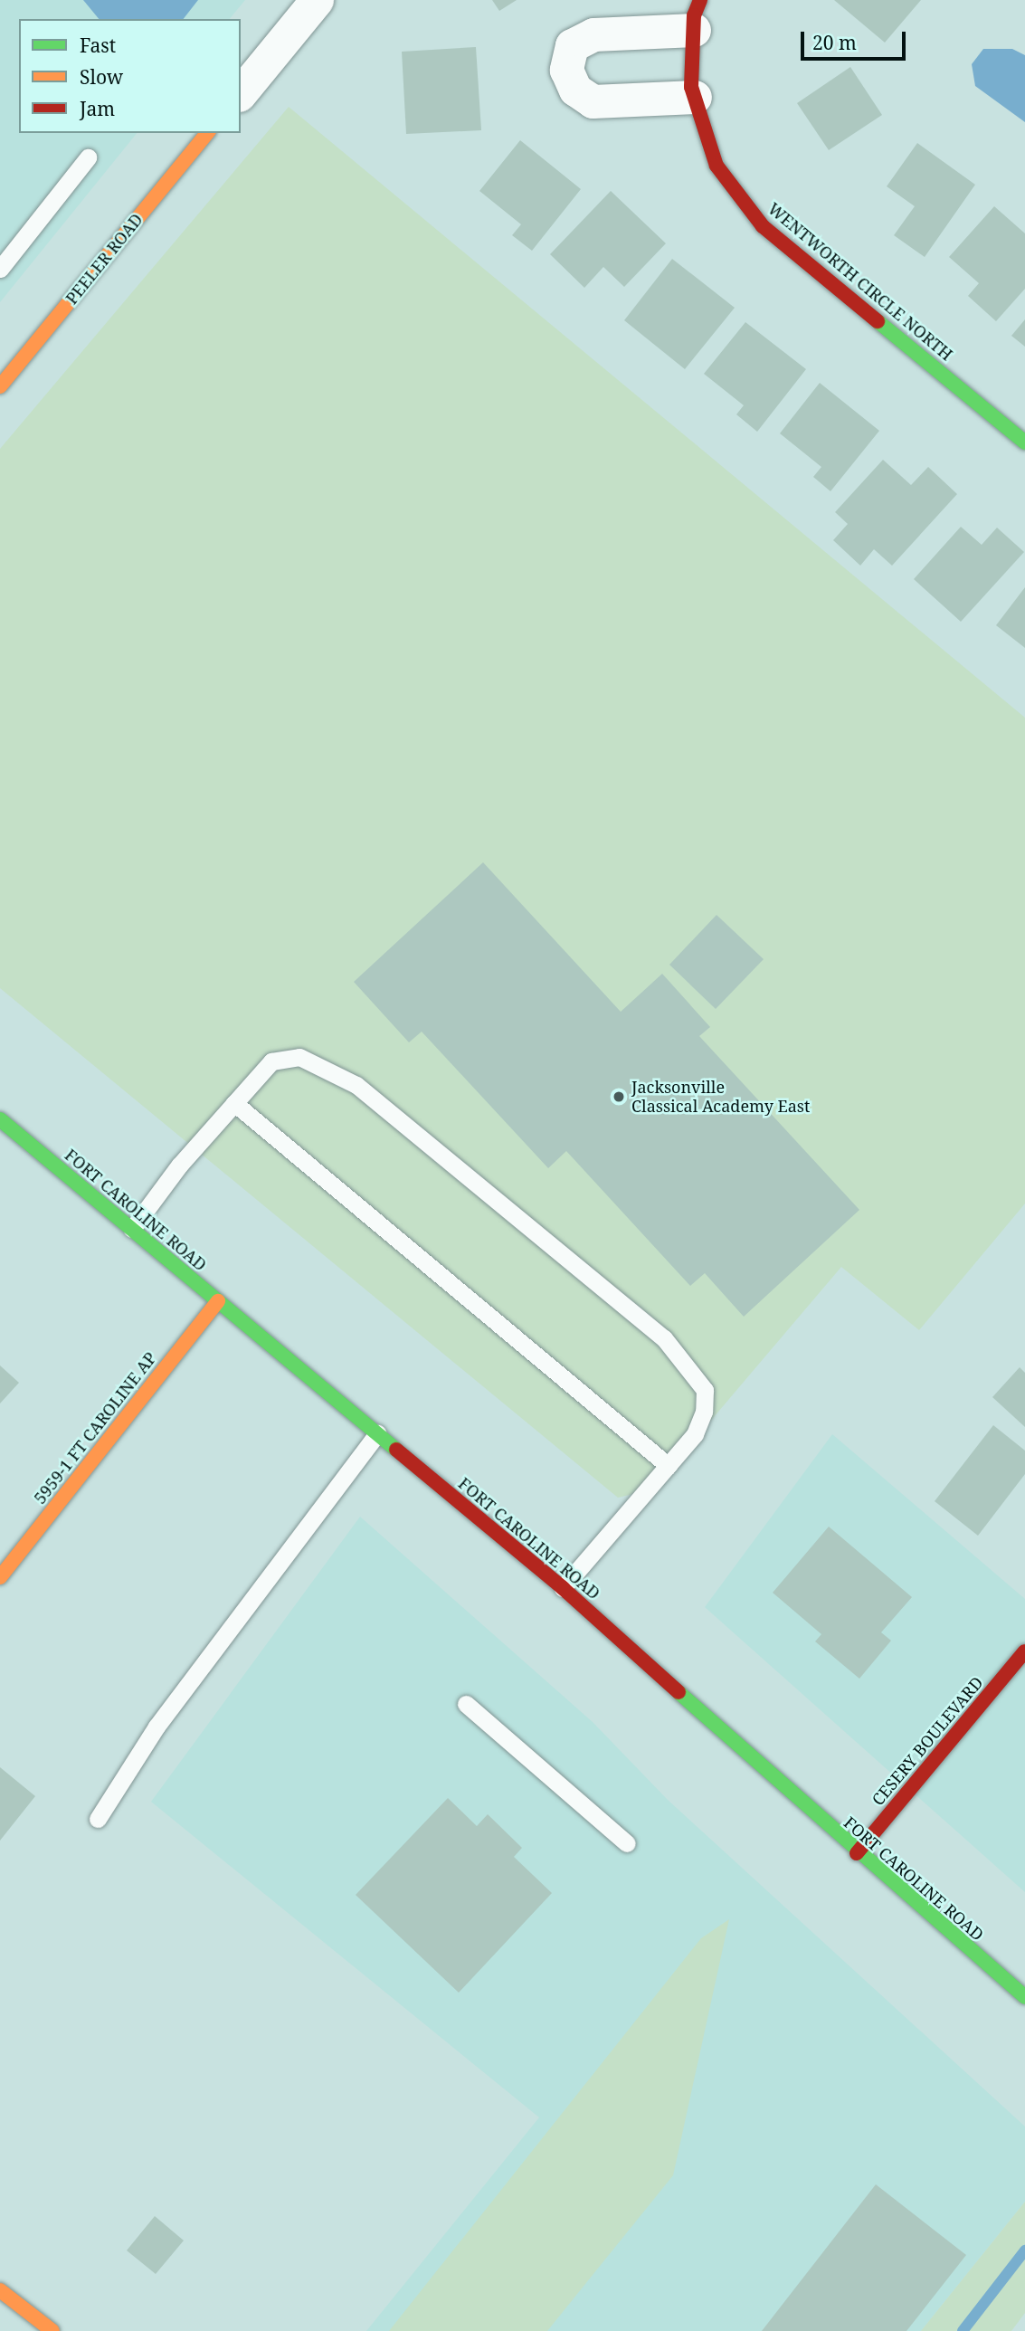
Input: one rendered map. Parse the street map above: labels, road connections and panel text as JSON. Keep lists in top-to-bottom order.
{
  "streets": {
    "street": [
      "PEELER ROAD",
      "WENTWORTH CIRCLE NORTH",
      "FORT CAROLINE ROAD",
      "5959-1 FT CAROLINE AP",
      "CESERY BOULEVARD"
    ]
  },
  "crossings": [
    ["FORT CAROLINE ROAD", "5959-1 FT CAROLINE AP"],
    ["FORT CAROLINE ROAD", "CESERY BOULEVARD"]
  ],
  "places": ["Jacksonville Classical Academy East"],
  "legend": ["Fast", "Slow", "Jam"],
  "scale_bar": "20 m"
}
